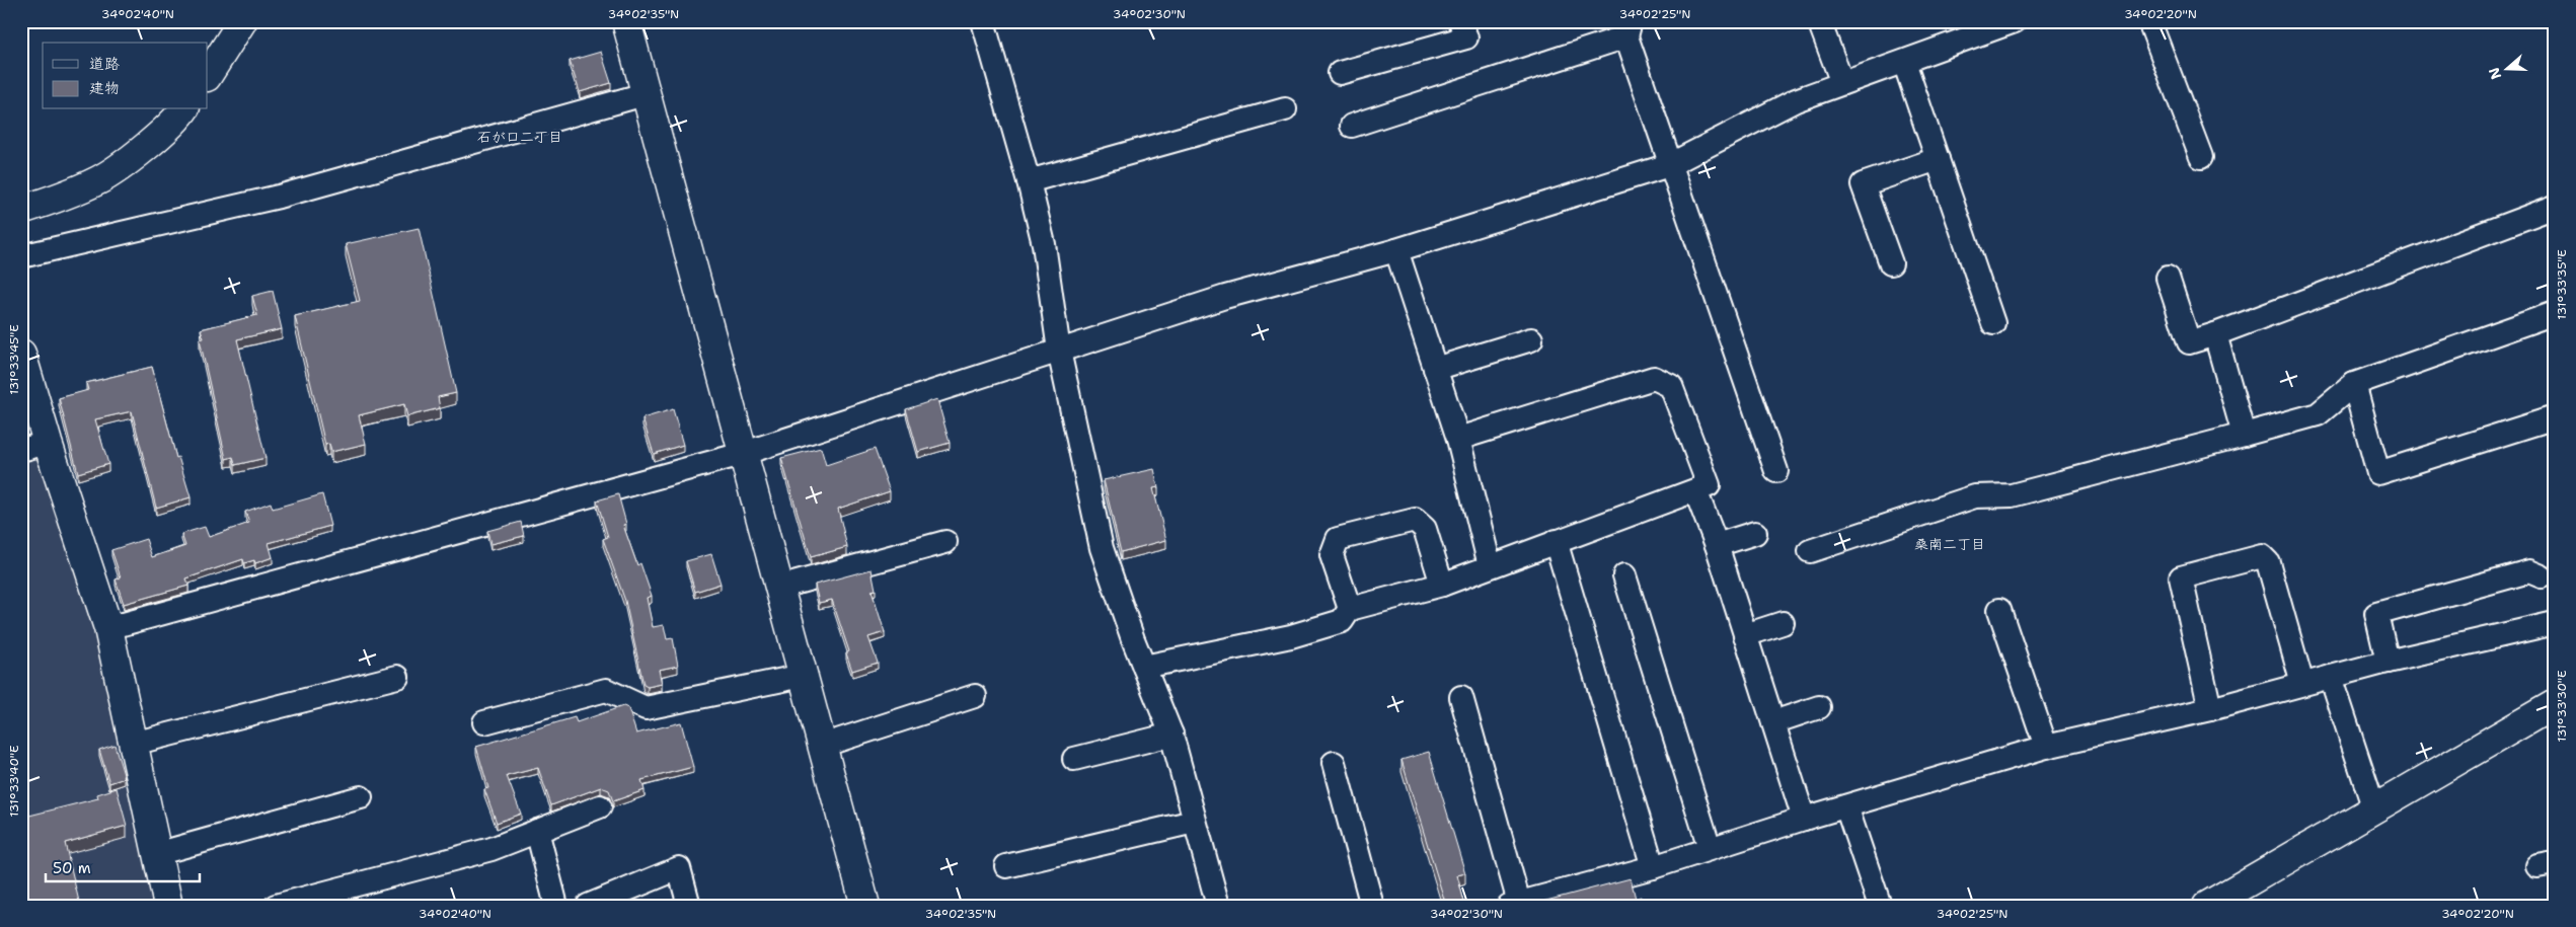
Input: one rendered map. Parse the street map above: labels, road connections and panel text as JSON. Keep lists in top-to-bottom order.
{
  "districts": ["石が口二丁目", "桑南二丁目"],
  "legend": ["道路", "建物"],
  "scale_bar": "50 m",
  "north": "left",
  "coordinates": [
    "34°02'40\"N",
    "34°02'35\"N",
    "34°02'30\"N",
    "34°02'25\"N",
    "34°02'20\"N",
    "131°33'35\"E",
    "131°33'45\"E",
    "131°33'30\"E",
    "131°33'40\"E"
  ]
}
